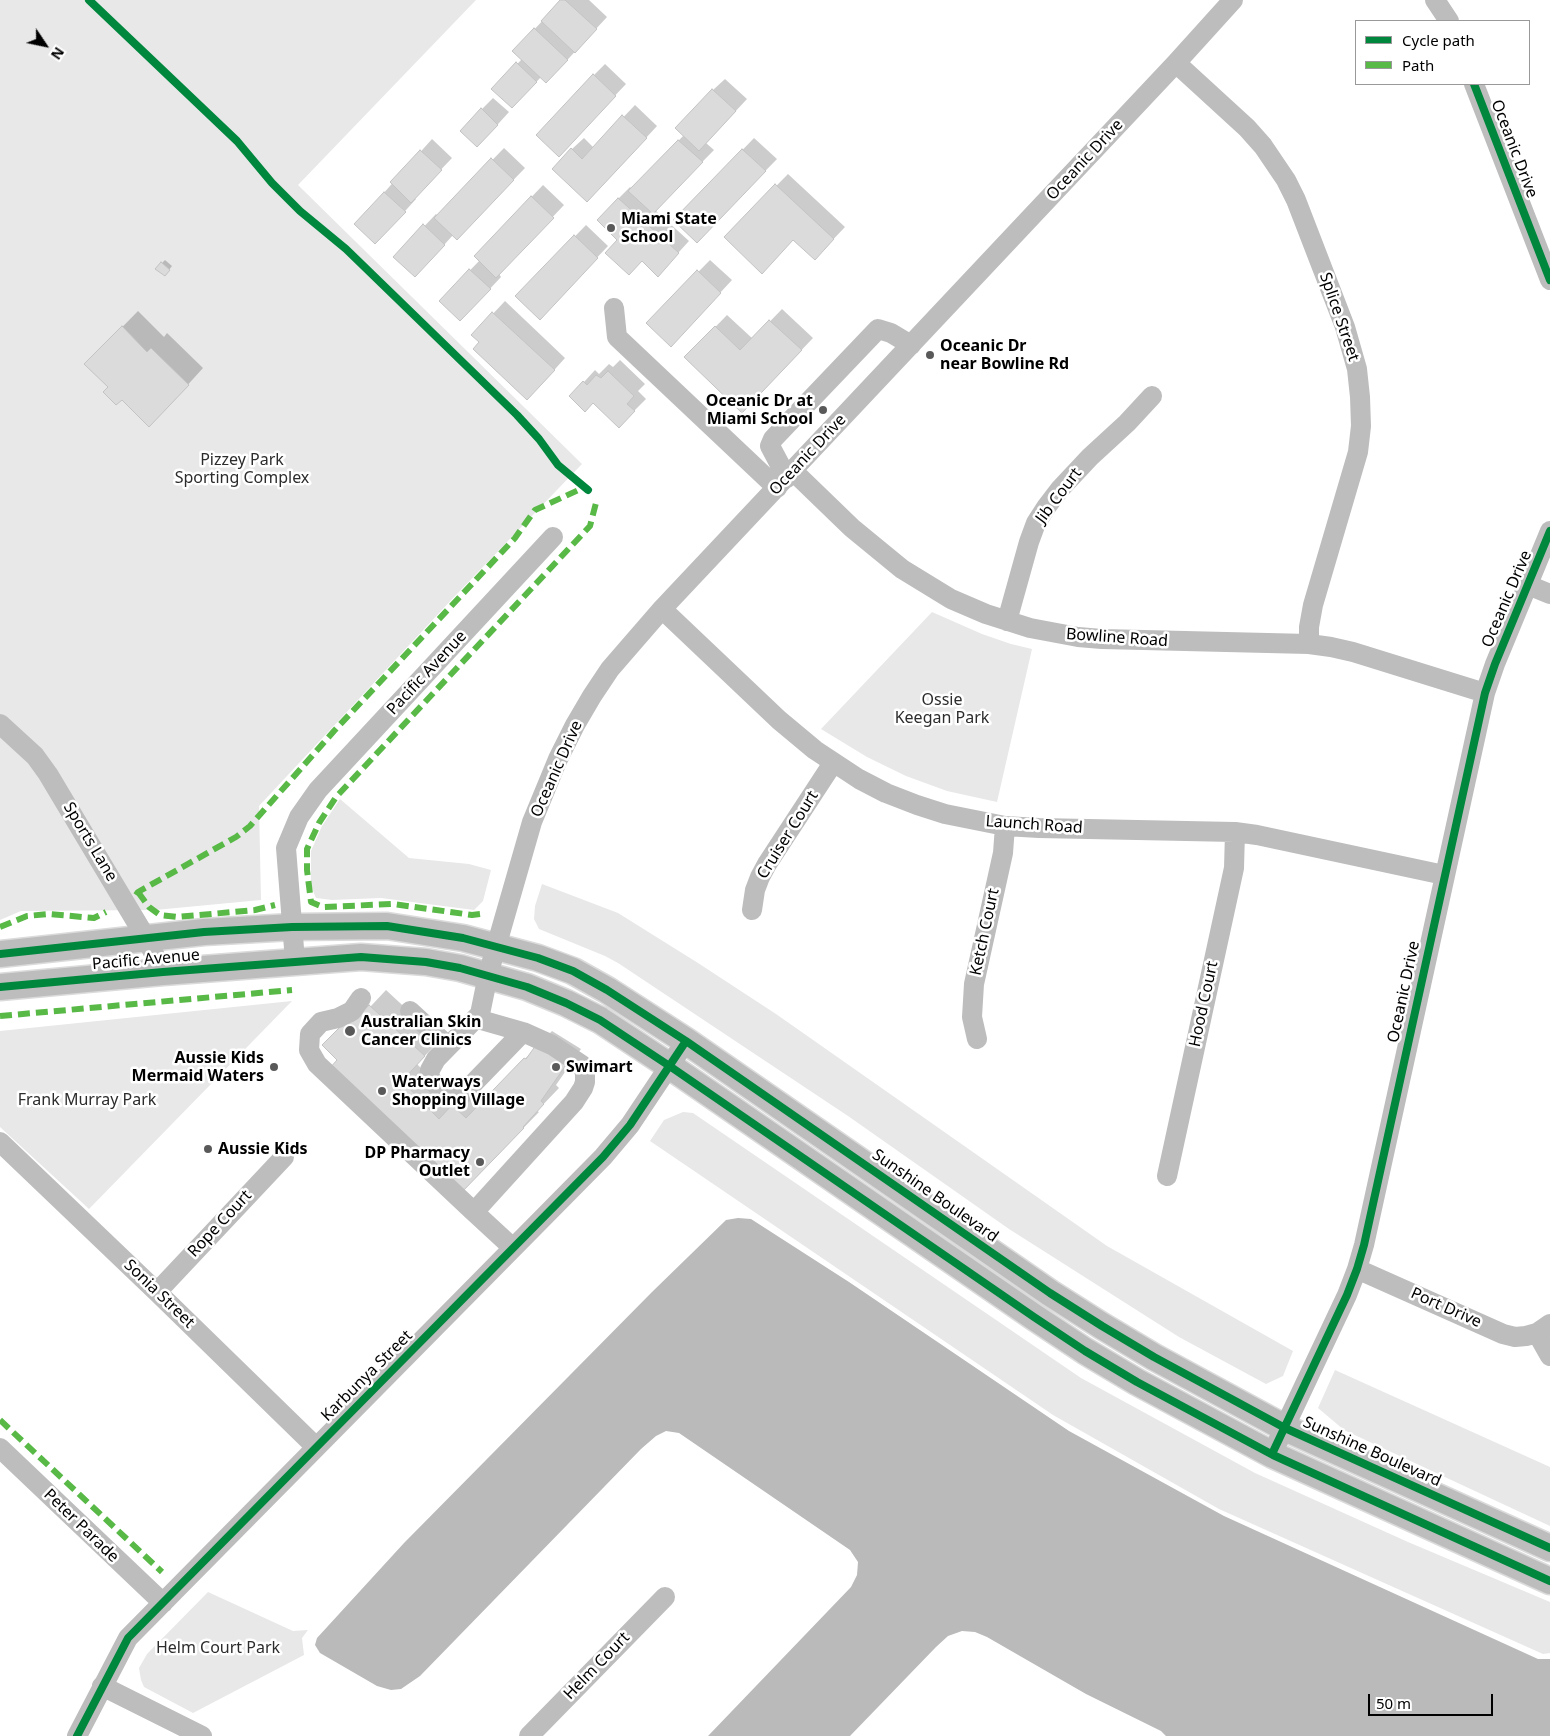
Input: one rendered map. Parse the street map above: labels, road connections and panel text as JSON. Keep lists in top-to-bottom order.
{
  "streets": {
    "main road": ["Pacific Avenue", "Sunshine Boulevard"],
    "street": [
      "Oceanic Drive",
      "Splice Street",
      "Jib Court",
      "Bowline Road",
      "Launch Road",
      "Cruiser Court",
      "Sports Lane",
      "Ketch Court",
      "Hood Court",
      "Rope Court",
      "Sonia Street",
      "Port Drive",
      "Karbunya Street",
      "Peter Parade",
      "Helm Court"
    ]
  },
  "crossings": [
    ["Oceanic Drive", "Splice Street"],
    ["Oceanic Drive", "Bowline Road"],
    ["Oceanic Drive", "Launch Road"],
    ["Oceanic Drive", "Sunshine Boulevard"],
    ["Oceanic Drive", "Port Drive"],
    ["Splice Street", "Bowline Road"],
    ["Jib Court", "Bowline Road"],
    ["Pacific Avenue", "Sports Lane"],
    ["Pacific Avenue", "Sunshine Boulevard"],
    ["Launch Road", "Cruiser Court"],
    ["Launch Road", "Ketch Court"],
    ["Launch Road", "Hood Court"],
    ["Sunshine Boulevard", "Karbunya Street"],
    ["Rope Court", "Sonia Street"],
    ["Sonia Street", "Karbunya Street"],
    ["Karbunya Street", "Peter Parade"]
  ],
  "parks": [
    "Pizzey Park Sporting Complex",
    "Ossie Keegan Park",
    "Frank Murray Park",
    "Helm Court Park"
  ],
  "places": [
    "Miami State School",
    "Oceanic Dr near Bowline Rd",
    "Oceanic Dr at Miami School",
    "Australian Skin Cancer Clinics",
    "Aussie Kids Mermaid Waters",
    "Swimart",
    "Waterways Shopping Village",
    "Aussie Kids",
    "DP Pharmacy Outlet"
  ],
  "legend": ["Cycle path", "Path"],
  "scale_bar": "50 m",
  "north": "bottom right"
}
